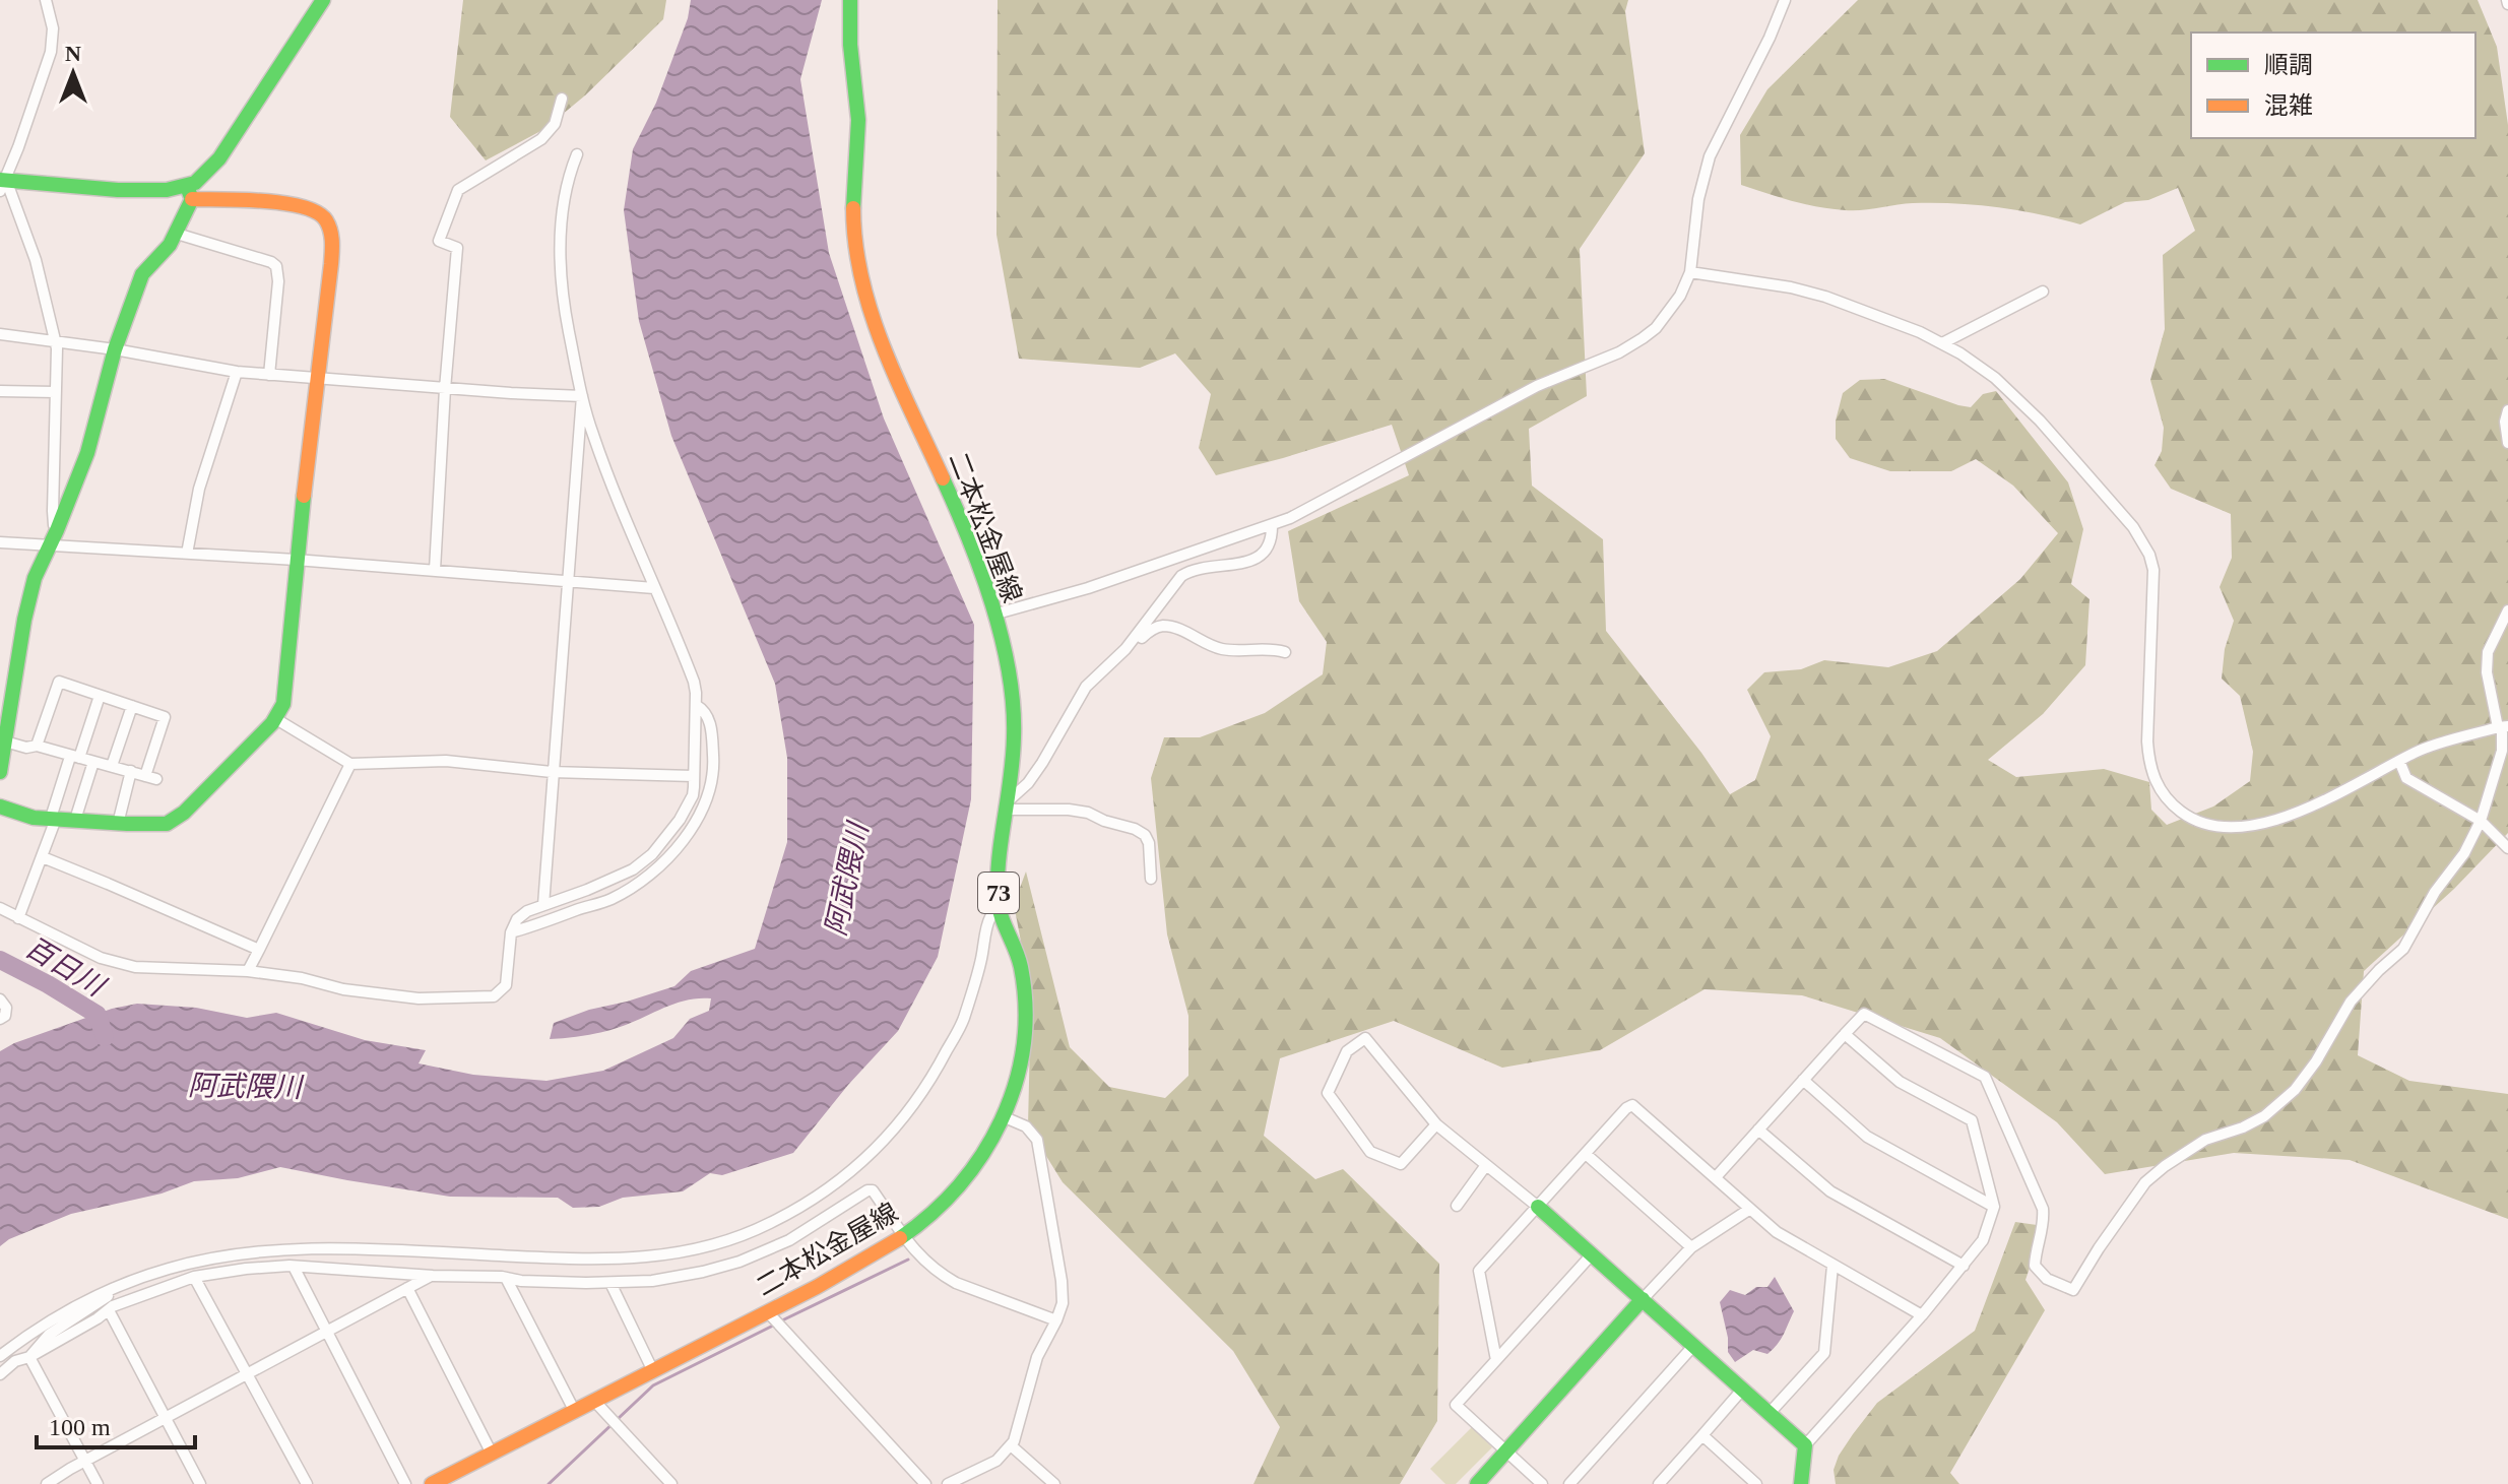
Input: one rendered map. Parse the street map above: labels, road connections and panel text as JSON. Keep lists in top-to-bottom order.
{
  "streets": {
    "street": ["二本松金屋線", "73"]
  },
  "water": ["阿武隈川", "百日川"],
  "legend": ["順調", "混雑"],
  "scale_bar": "100 m",
  "north": "top"
}
